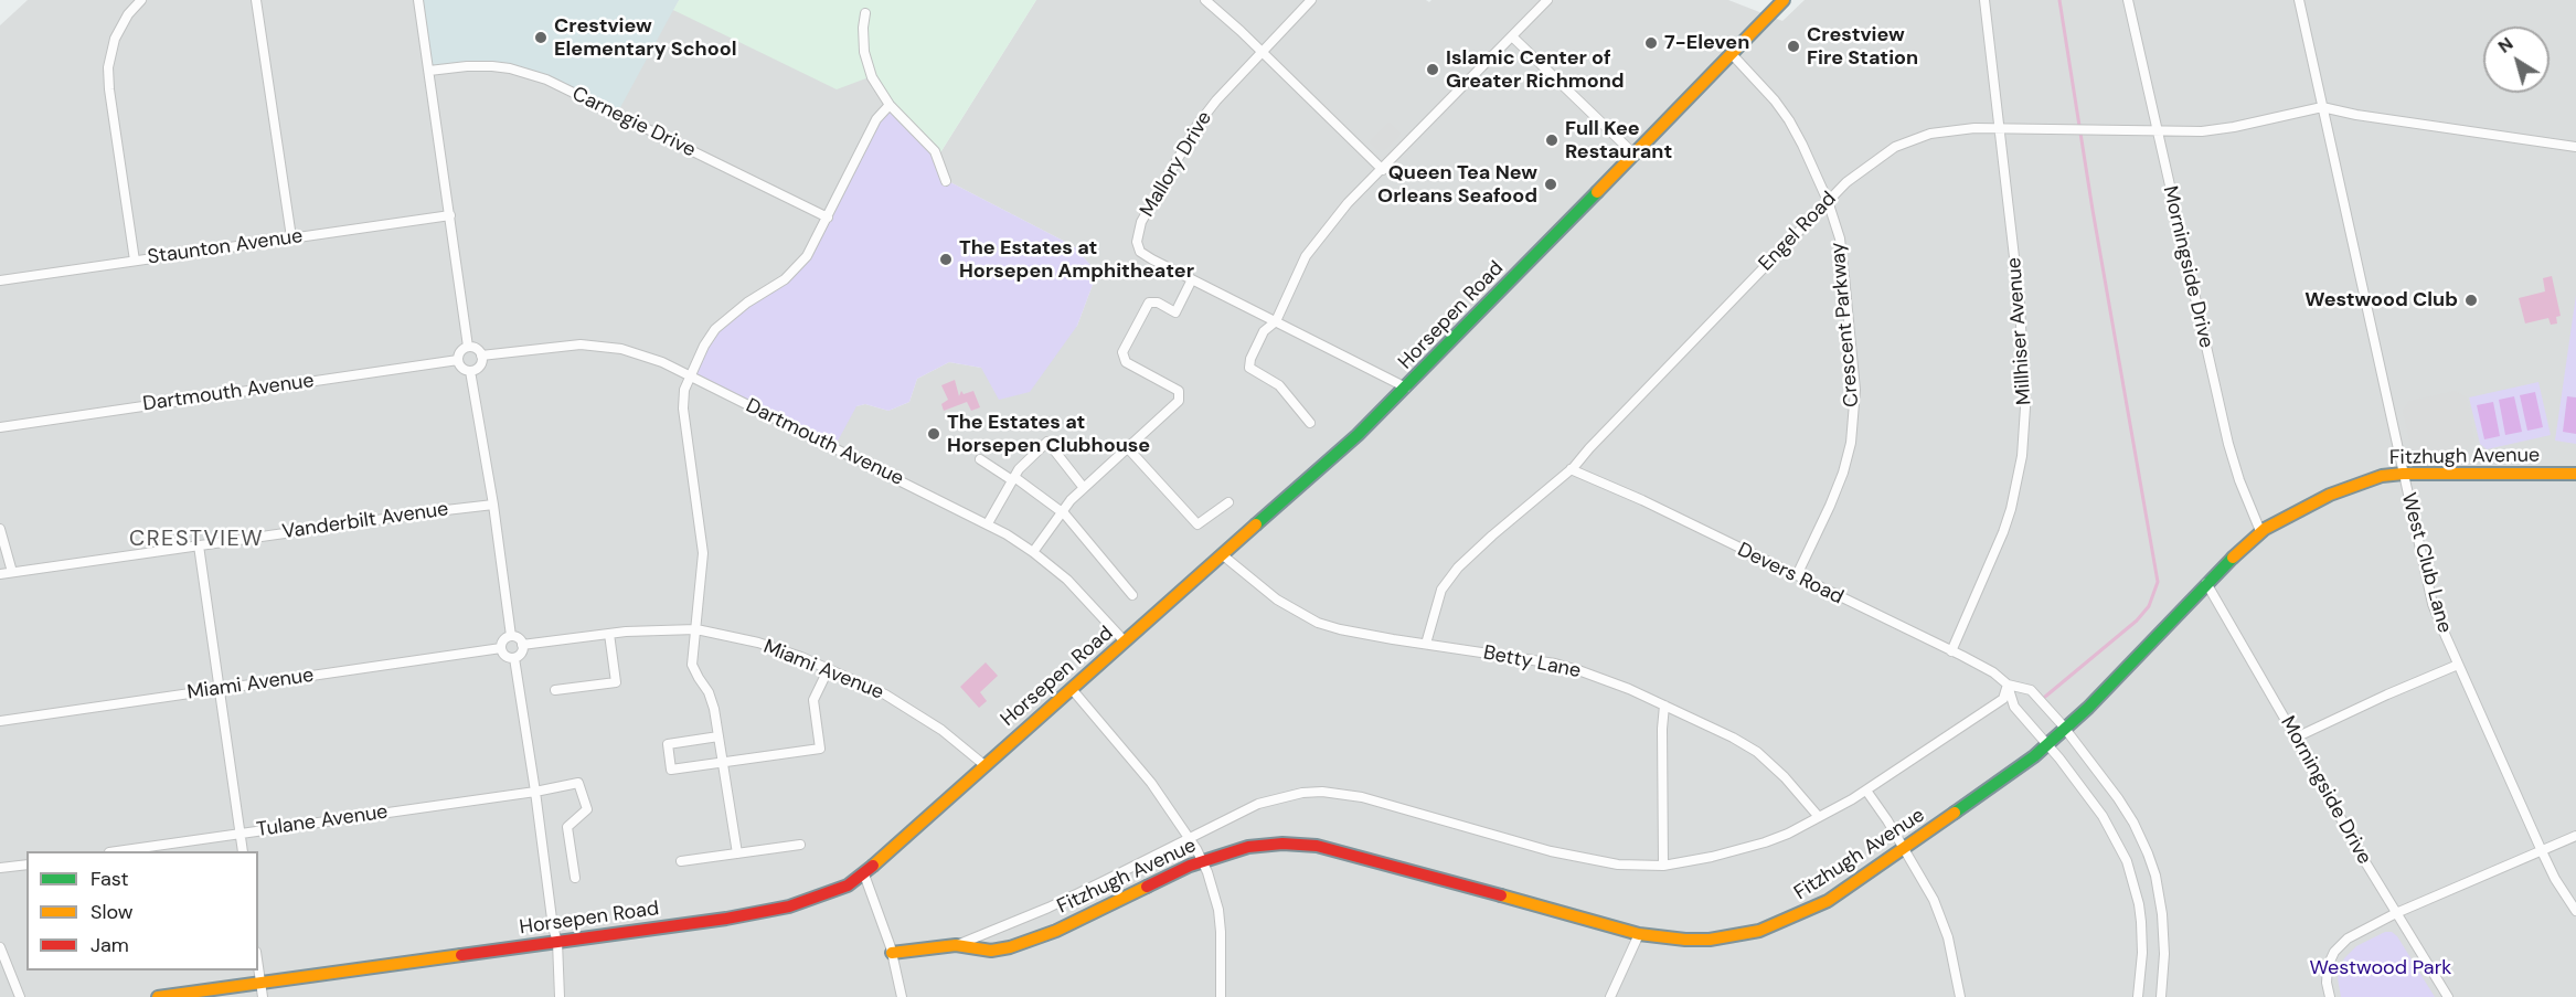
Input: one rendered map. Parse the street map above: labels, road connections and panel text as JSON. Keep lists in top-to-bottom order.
{
  "streets": {
    "street": [
      "Carnegie Drive",
      "Mallory Drive",
      "Engel Road",
      "Staunton Avenue",
      "Morningside Drive",
      "Horsepen Road",
      "Crescent Parkway",
      "Millhiser Avenue",
      "Dartmouth Avenue",
      "Fitzhugh Avenue",
      "Vanderbilt Avenue",
      "West Club Lane",
      "Devers Road",
      "Betty Lane",
      "Miami Avenue",
      "Tulane Avenue"
    ]
  },
  "crossings": [
    ["Engel Road", "Morningside Drive"],
    ["Engel Road", "Crescent Parkway"],
    ["Engel Road", "Millhiser Avenue"],
    ["Engel Road", "West Club Lane"],
    ["Engel Road", "Devers Road"],
    ["Engel Road", "Betty Lane"],
    ["Morningside Drive", "Fitzhugh Avenue"],
    ["Horsepen Road", "Crescent Parkway"],
    ["Horsepen Road", "Dartmouth Avenue"],
    ["Horsepen Road", "Betty Lane"],
    ["Horsepen Road", "Miami Avenue"],
    ["Crescent Parkway", "Devers Road"],
    ["Millhiser Avenue", "Devers Road"],
    ["Fitzhugh Avenue", "West Club Lane"],
    ["Fitzhugh Avenue", "Devers Road"],
    ["Fitzhugh Avenue", "Betty Lane"]
  ],
  "districts": ["CRESTVIEW"],
  "parks": ["Westwood Park"],
  "places": [
    "Crestview Elementary School",
    "7-Eleven",
    "Crestview Fire Station",
    "Islamic Center of Greater Richmond",
    "Full Kee Restaurant",
    "Queen Tea New Orleans Seafood",
    "The Estates at Horsepen Amphitheater",
    "Westwood Club",
    "The Estates at Horsepen Clubhouse"
  ],
  "legend": ["Fast", "Slow", "Jam"],
  "north": "top left"
}
